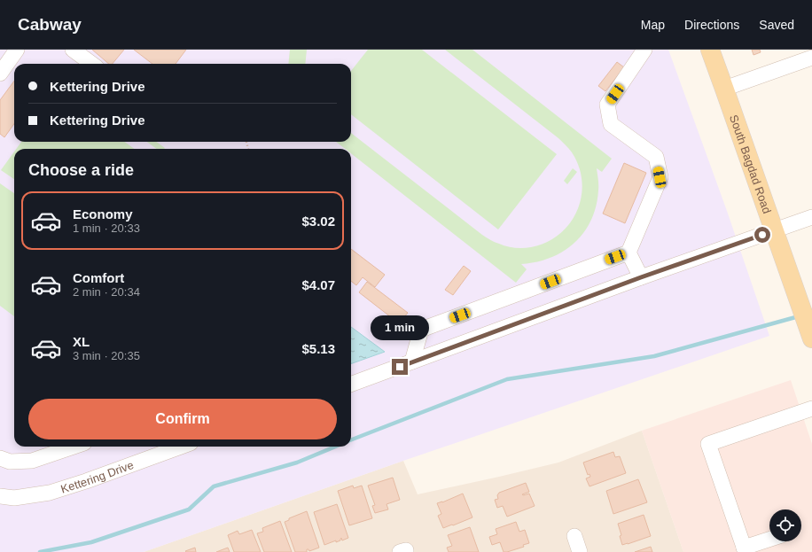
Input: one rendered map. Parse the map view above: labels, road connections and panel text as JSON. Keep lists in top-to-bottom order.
{
  "streets": {
    "main road": ["South Bagdad Road"],
    "street": ["Kettering Drive"]
  },
  "page": {
    "header": "Cabway",
    "nav": ["Map", "Directions", "Saved"],
    "banner": ["Kettering Drive", "Kettering Drive"],
    "heading": "Choose a ride",
    "list": [
      {
        "name": "Economy",
        "note": "1 min · 20:33",
        "value": "$3.02"
      },
      {
        "name": "Comfort",
        "note": "2 min · 20:34",
        "value": "$4.07"
      },
      {
        "name": "XL",
        "note": "3 min · 20:35",
        "value": "$5.13"
      }
    ],
    "bubble": "1 min",
    "buttons": "Confirm"
  }
}
